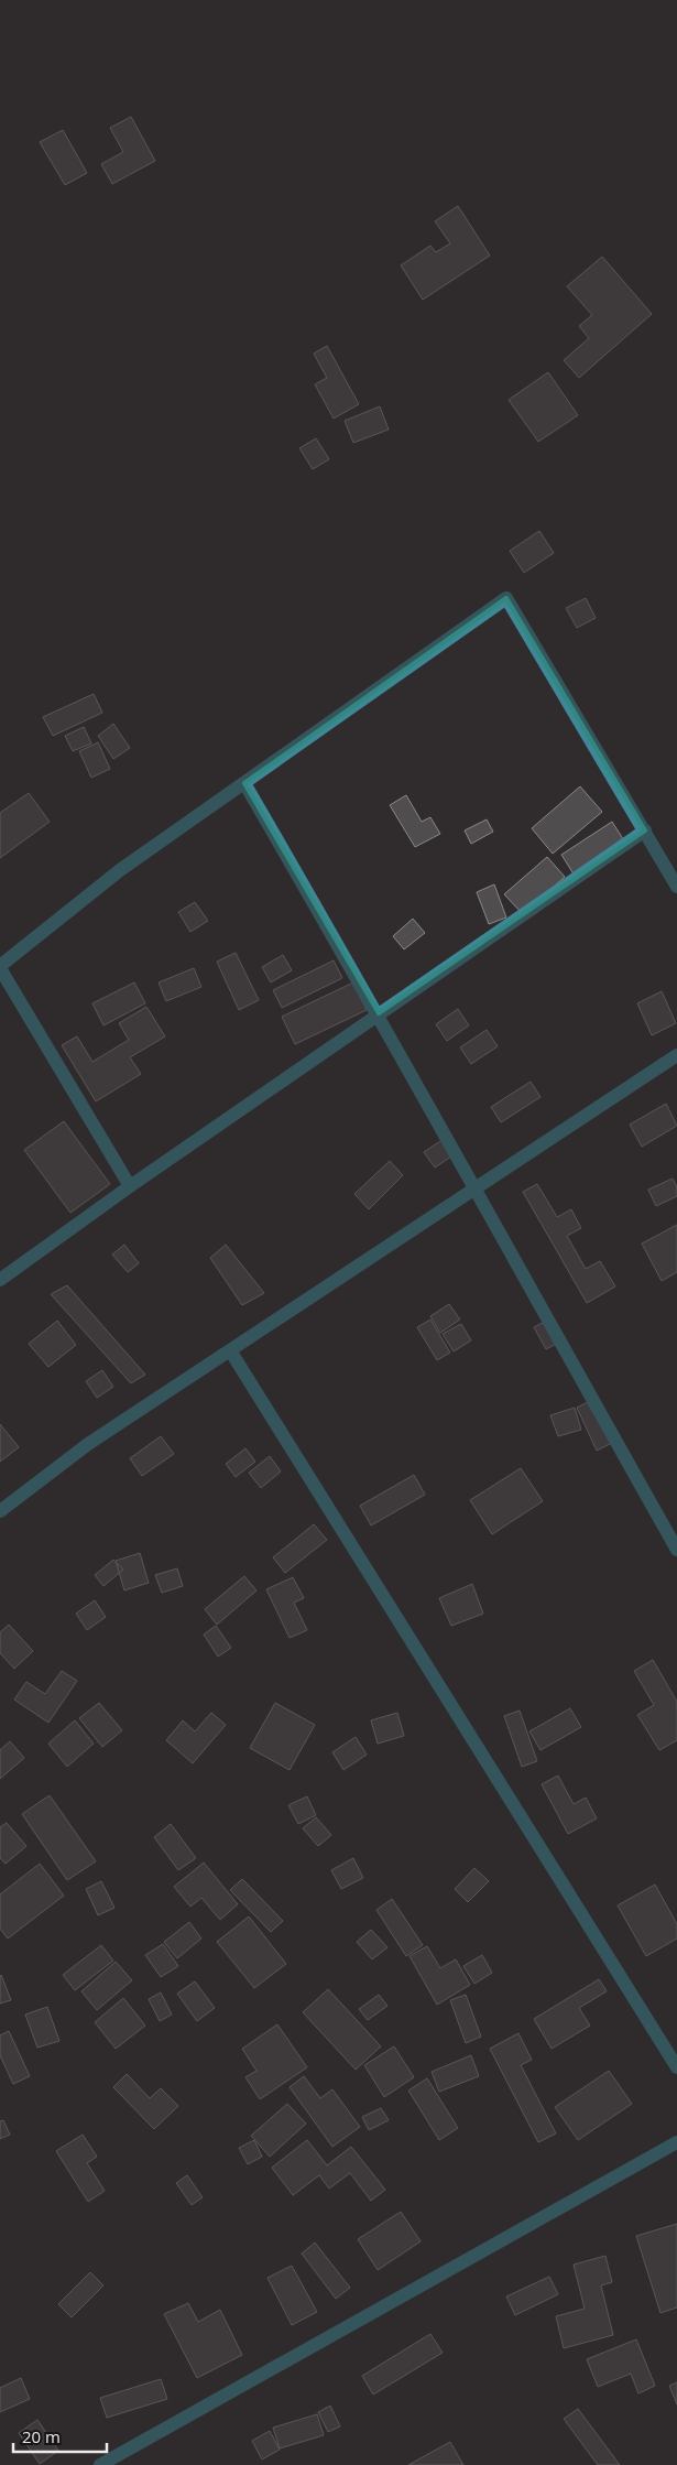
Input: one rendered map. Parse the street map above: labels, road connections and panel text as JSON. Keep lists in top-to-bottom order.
{
  "scale_bar": "20 m"
}
